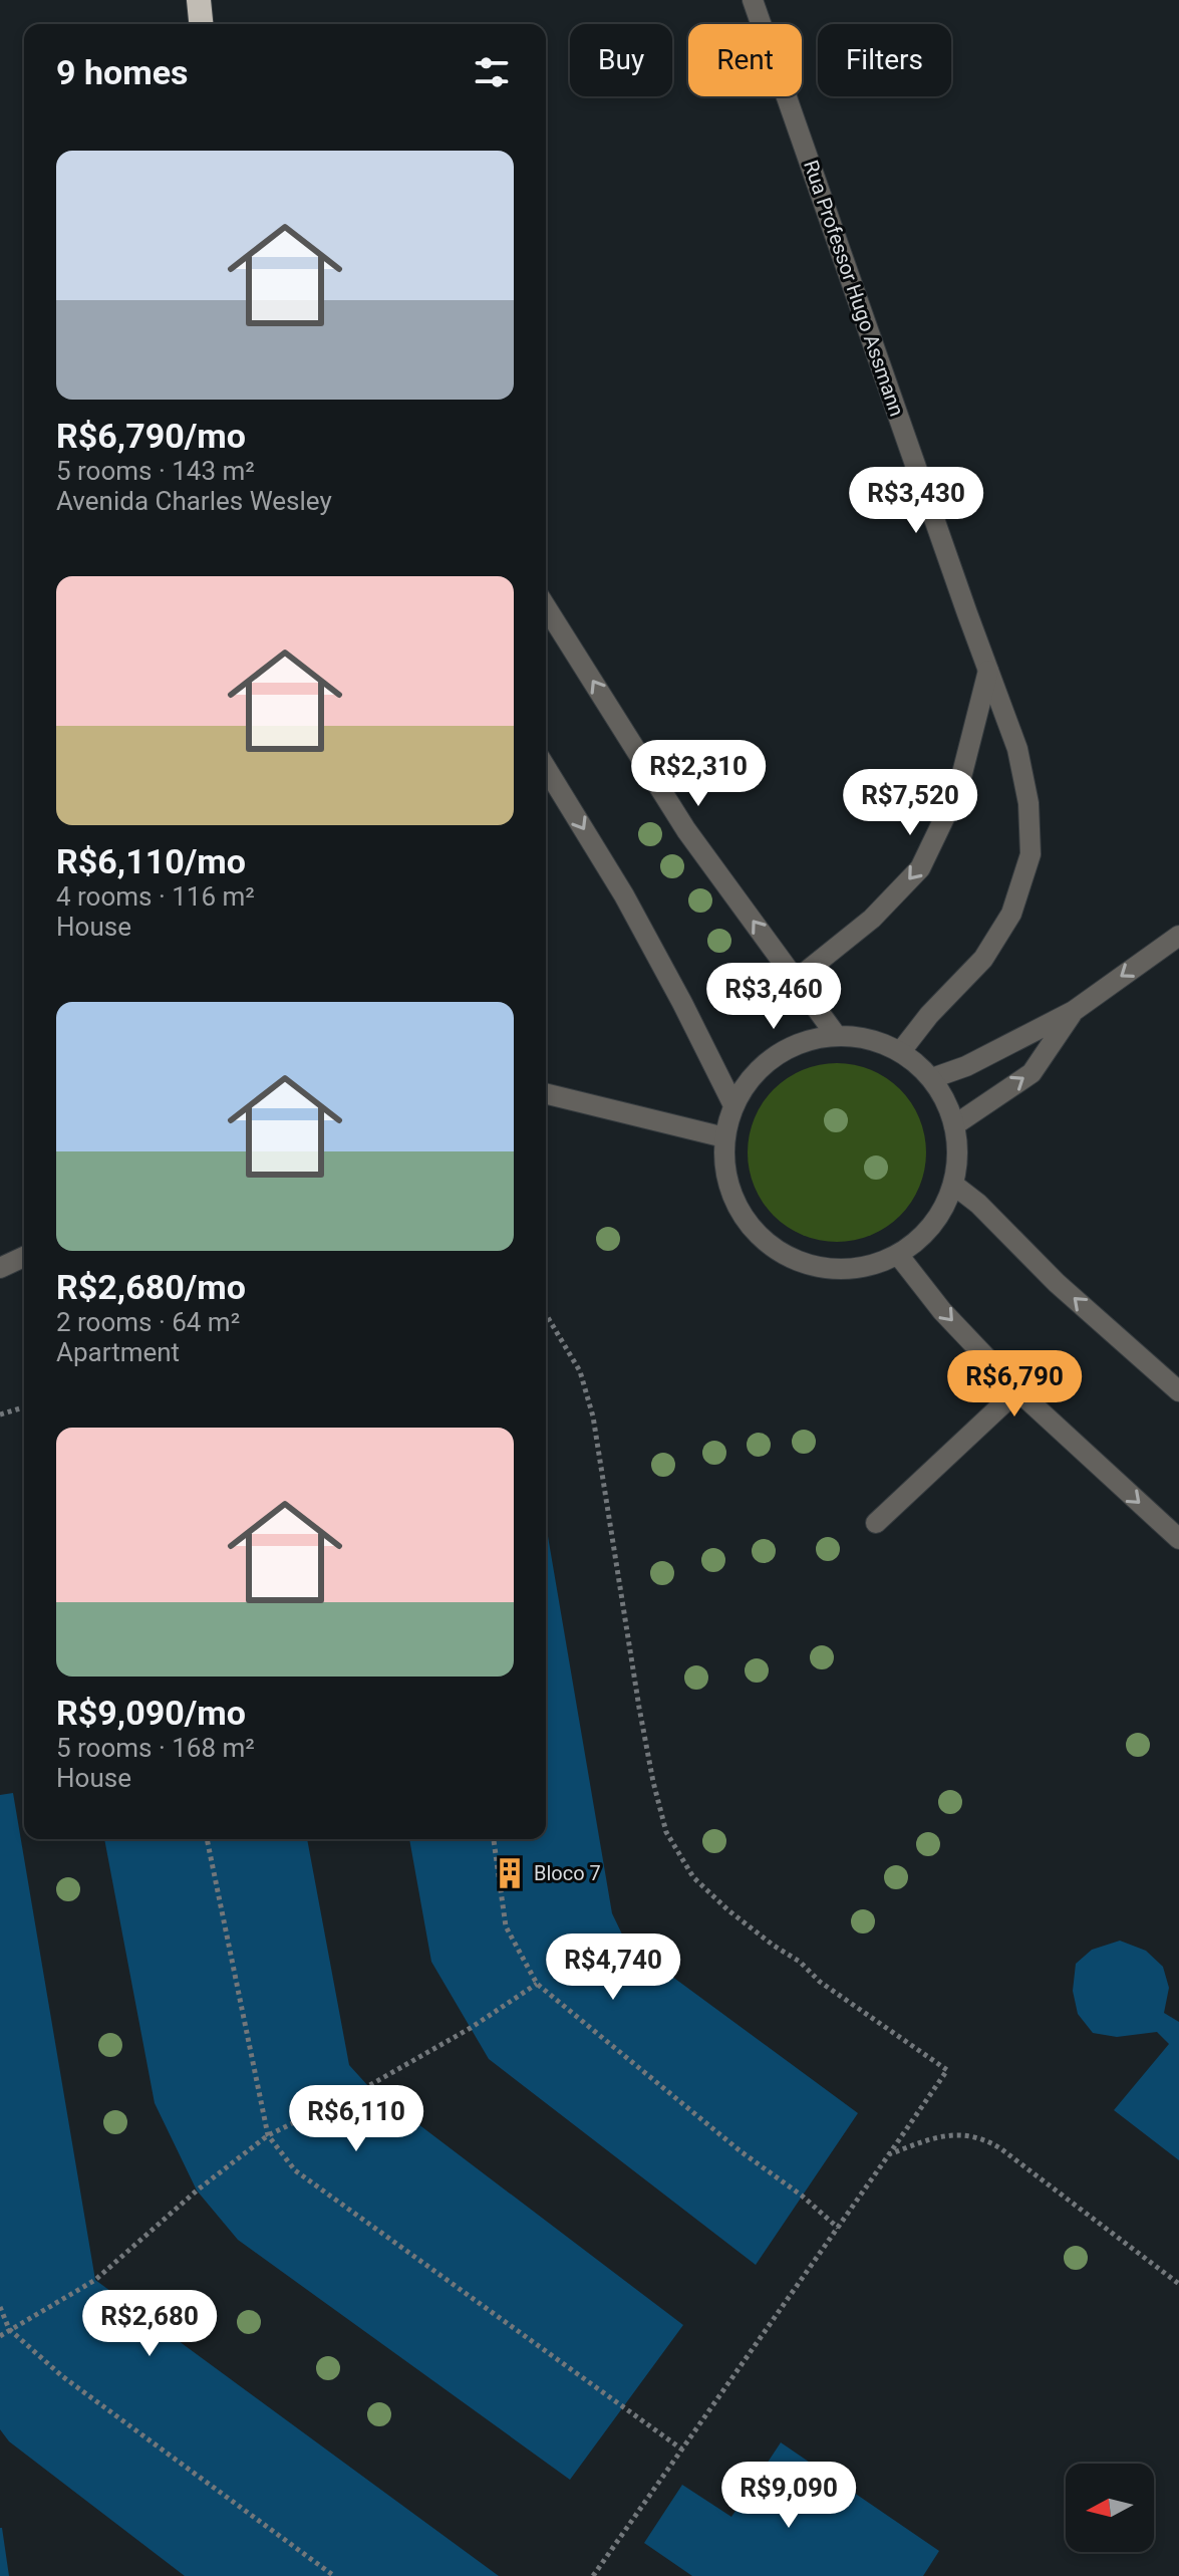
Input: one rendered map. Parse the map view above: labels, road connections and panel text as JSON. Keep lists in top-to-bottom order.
{
  "streets": {
    "street": ["Rua Professor Hugo Assmann"]
  },
  "places": {
    "building": ["Bloco 7"]
  },
  "north": "left",
  "page": {
    "chip": ["Buy", "Rent", "Filters"],
    "heading": "9 homes",
    "list": [
      {
        "name": "R$6,790/mo",
        "note": "5 rooms · 143 m² · Avenida Charles Wesley"
      },
      {
        "name": "R$6,110/mo",
        "note": "4 rooms · 116 m² · House"
      },
      {
        "name": "R$2,680/mo",
        "note": "2 rooms · 64 m² · Apartment"
      },
      {
        "name": "R$9,090/mo",
        "note": "5 rooms · 168 m² · House"
      }
    ],
    "price": [
      "R$3,430",
      "R$2,310",
      "R$7,520",
      "R$3,460",
      "R$6,790",
      "R$4,740",
      "R$6,110",
      "R$2,680",
      "R$9,090"
    ]
  }
}
